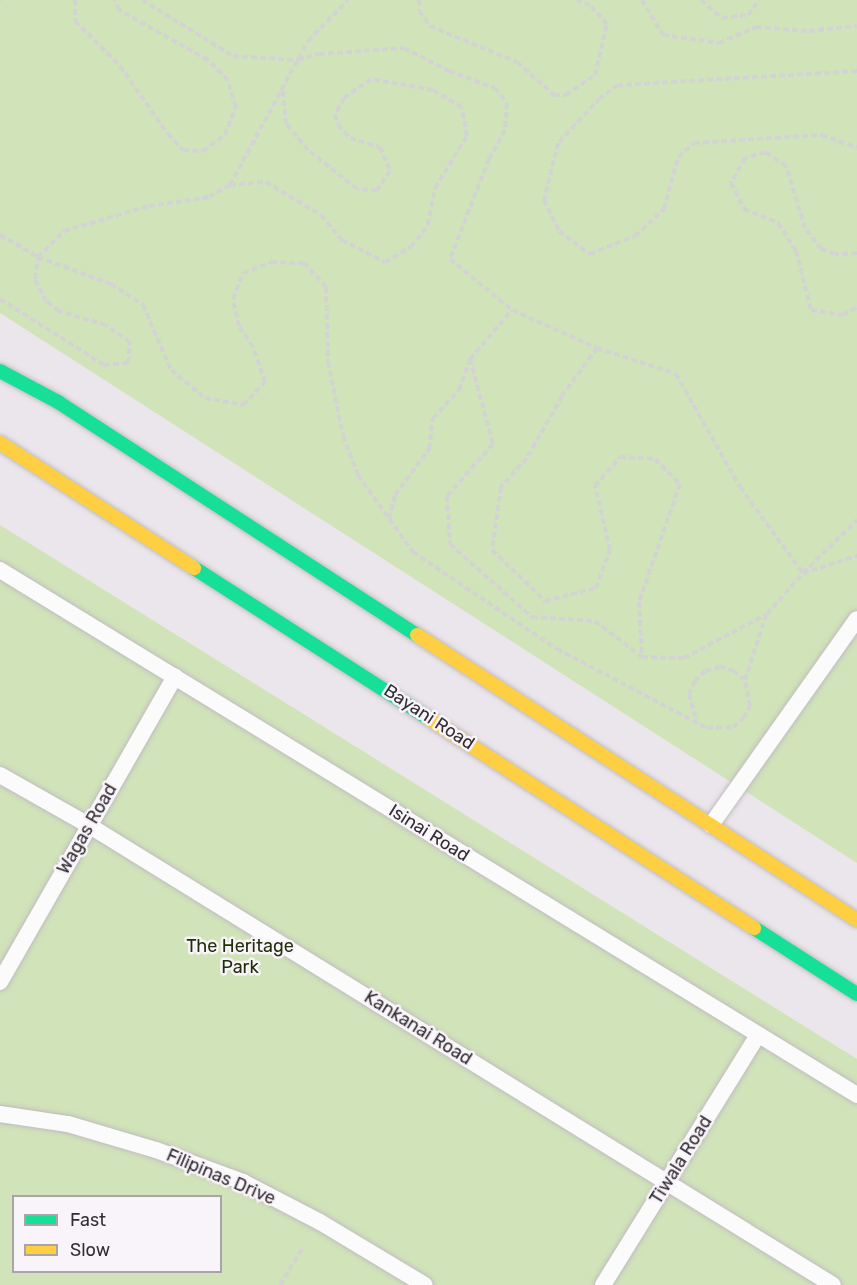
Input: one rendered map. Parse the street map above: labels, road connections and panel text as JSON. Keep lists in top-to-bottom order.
{
  "streets": {
    "main road": ["Bayani Road"],
    "lane": [
      "Wagas Road",
      "Isinai Road",
      "Kankanai Road",
      "Tiwala Road",
      "Filipinas Drive"
    ]
  },
  "crossings": [
    ["Wagas Road", "Isinai Road"],
    ["Wagas Road", "Kankanai Road"],
    ["Isinai Road", "Tiwala Road"],
    ["Kankanai Road", "Tiwala Road"]
  ],
  "parks": ["The Heritage Park"],
  "legend": ["Fast", "Slow"]
}
